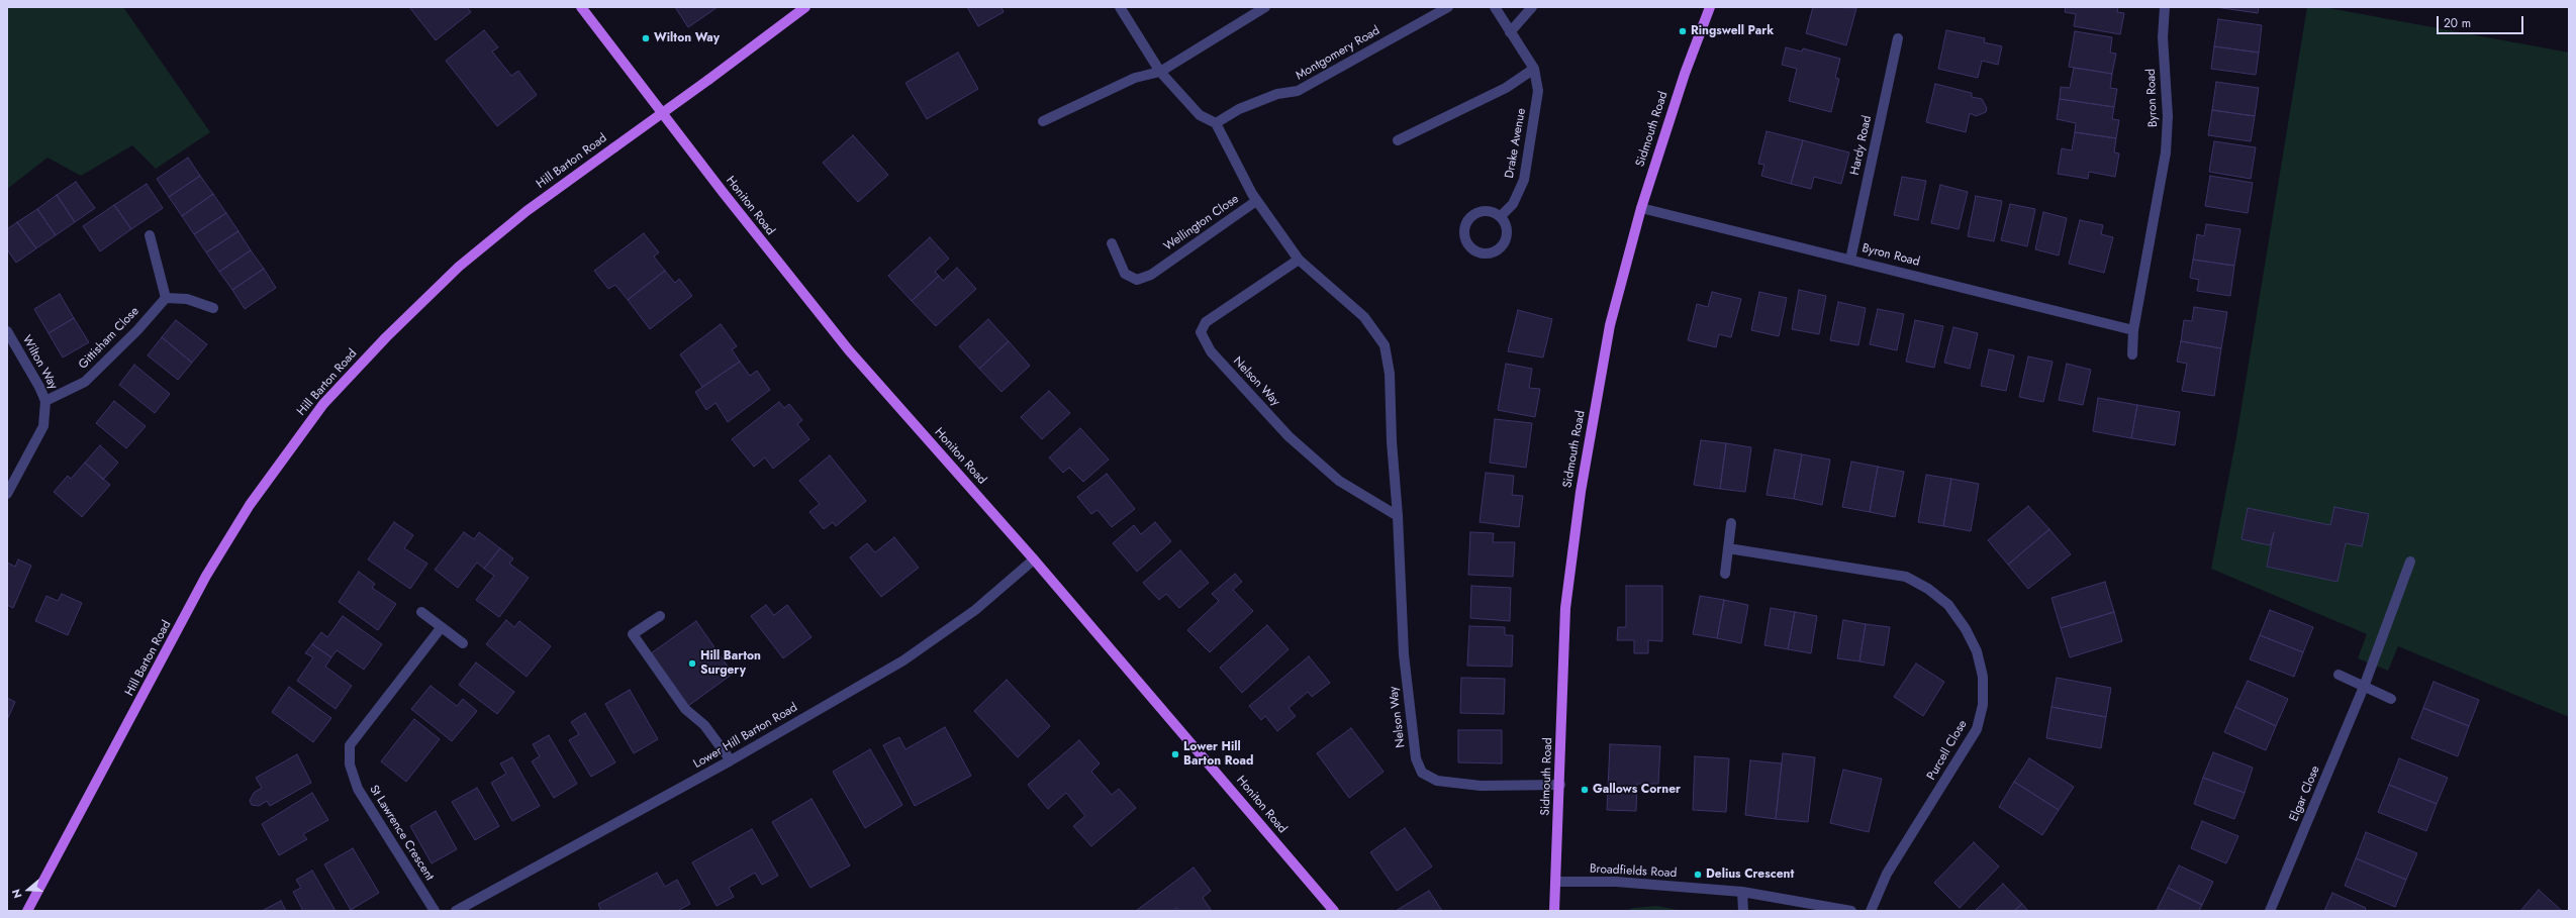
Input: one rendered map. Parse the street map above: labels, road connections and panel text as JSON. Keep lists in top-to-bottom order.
{
  "streets": {
    "main road": ["Sidmouth Road", "Hill Barton Road", "Honiton Road"],
    "street": [
      "Montgomery Road",
      "Byron Road",
      "Drake Avenue",
      "Hardy Road",
      "Wellington Close",
      "Gittisham Close",
      "Wilton Way",
      "Nelson Way",
      "Lower Hill Barton Road",
      "Purcell Close",
      "Elgar Close",
      "St Lawrence Crescent",
      "Broadfields Road"
    ]
  },
  "crossings": [
    ["Montgomery Road", "Wellington Close"],
    ["Byron Road", "Sidmouth Road"],
    ["Byron Road", "Hardy Road"],
    ["Sidmouth Road", "Nelson Way"],
    ["Sidmouth Road", "Broadfields Road"],
    ["Honiton Road", "Lower Hill Barton Road"],
    ["Wellington Close", "Nelson Way"],
    ["Gittisham Close", "Wilton Way"]
  ],
  "places": [
    "Ringswell Park",
    "Wilton Way",
    "Hill Barton Surgery",
    "Lower Hill Barton Road",
    "Gallows Corner",
    "Delius Crescent"
  ],
  "scale_bar": "20 m",
  "north": "left"
}
